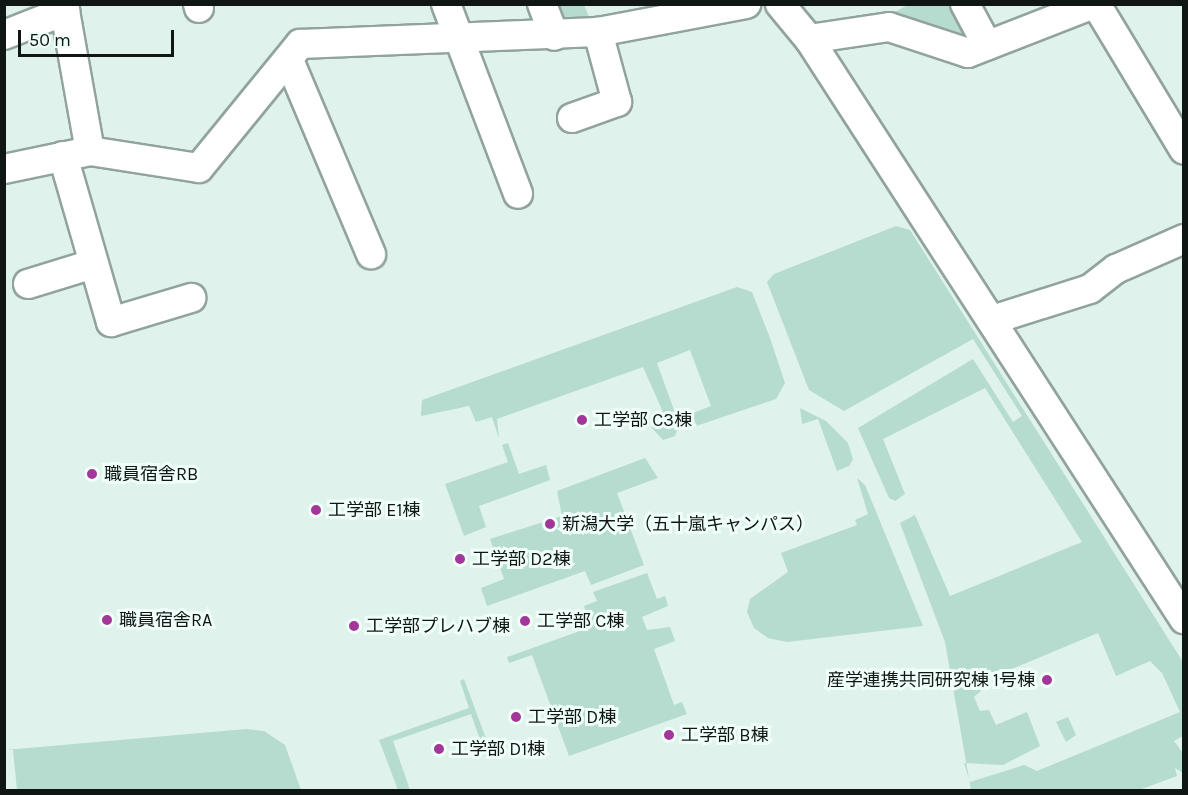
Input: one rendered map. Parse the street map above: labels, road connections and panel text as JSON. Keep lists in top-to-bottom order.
{
  "places": [
    "工学部 C3棟",
    "職員宿舎RB",
    "工学部 E1棟",
    "新潟大学（五十嵐キャンパス）",
    "工学部 D2棟",
    "職員宿舎RA",
    "工学部 C棟",
    "工学部プレハブ棟",
    "産学連携共同研究棟 1号棟",
    "工学部 D棟",
    "工学部 B棟",
    "工学部 D1棟"
  ],
  "scale_bar": "50 m"
}
